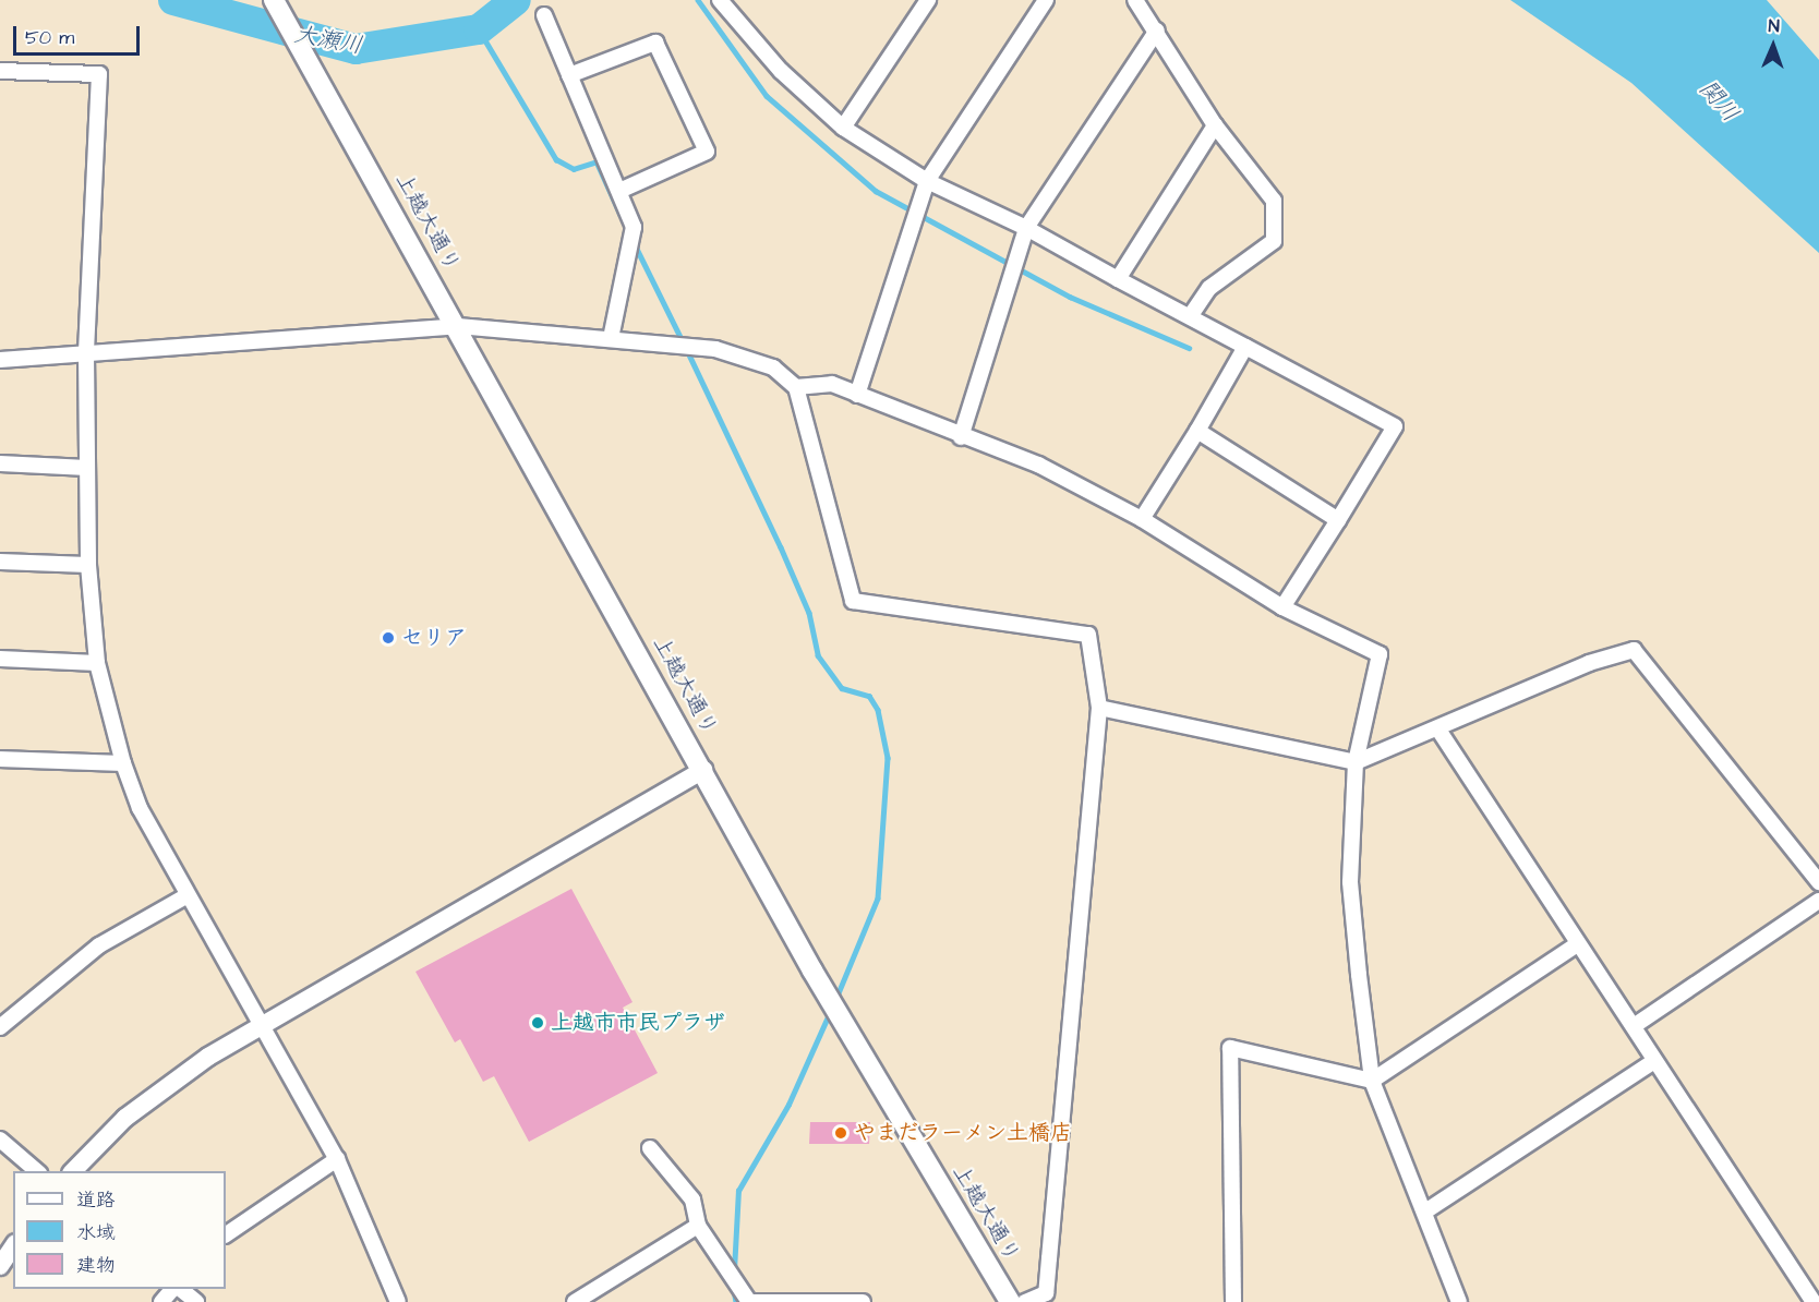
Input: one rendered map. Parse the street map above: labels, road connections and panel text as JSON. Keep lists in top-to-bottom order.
{
  "streets": {
    "main road": ["上越大通り"]
  },
  "water": ["大瀬川", "関川"],
  "places": ["セリア", "上越市市民プラザ", "やまだラーメン土橋店"],
  "legend": ["道路", "水域", "建物"],
  "scale_bar": "50 m",
  "north": "top"
}
